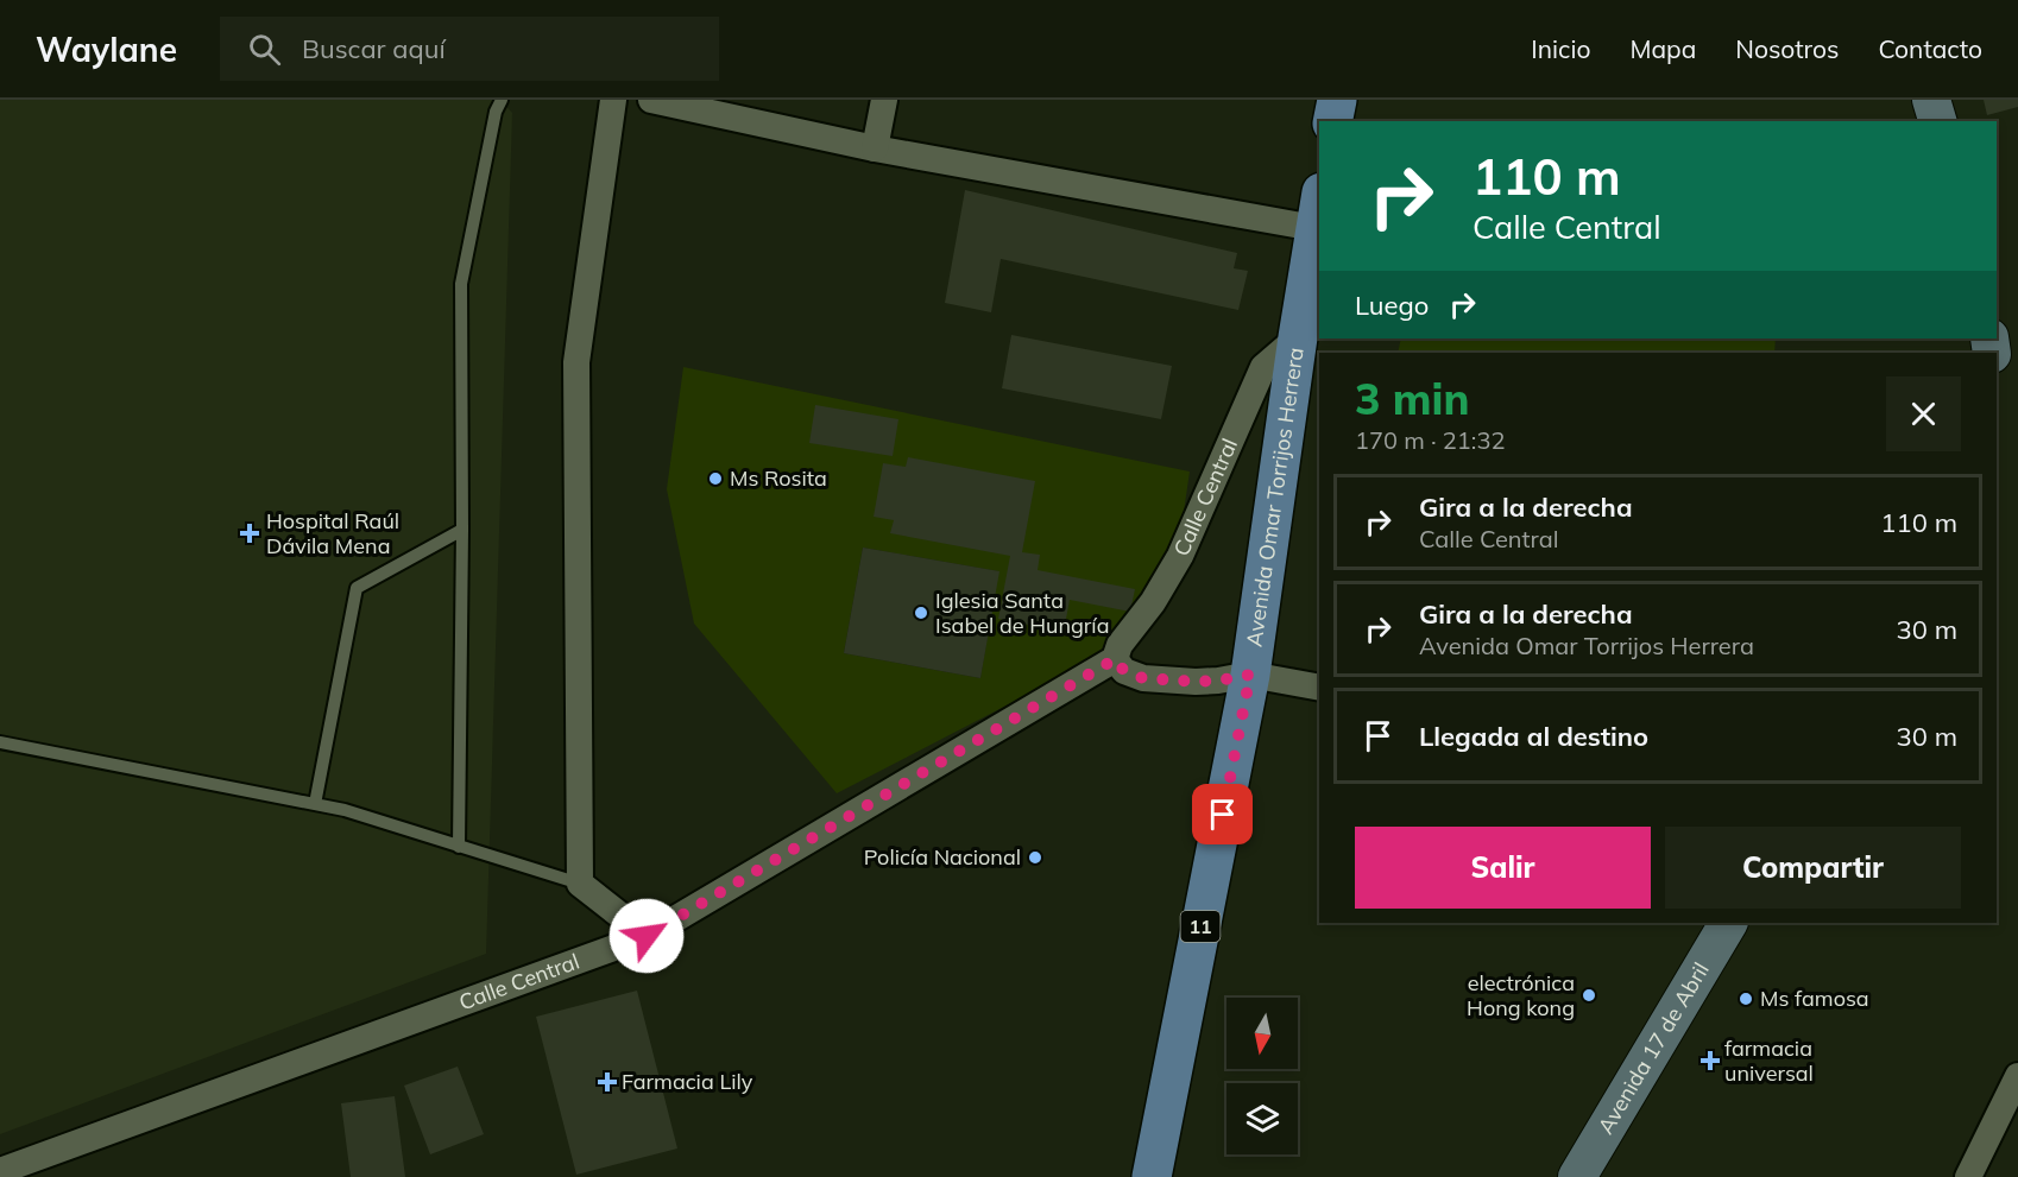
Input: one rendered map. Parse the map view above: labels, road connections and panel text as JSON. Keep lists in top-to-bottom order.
{
  "streets": {
    "main road": ["Avenida Omar Torrijos Herrera", "11"],
    "street": ["Calle Central", "Avenida 17 de Abril"]
  },
  "crossings": [
    ["Calle Central", "Avenida Omar Torrijos Herrera"]
  ],
  "places": {
    "other": [
      "Ms Rosita",
      "Iglesia Santa Isabel de Hungría",
      "Policía Nacional",
      "electrónica Hong kong",
      "Ms famosa"
    ],
    "health": ["Hospital Raúl Dávila Mena", "farmacia universal", "Farmacia Lily"]
  },
  "north": "bottom",
  "page": {
    "header": "Waylane",
    "search": "Buscar aquí",
    "nav": [
      "Inicio",
      "Mapa",
      "Nosotros",
      "Contacto"
    ],
    "turn": ["110 m", "Calle Central"],
    "then": "Luego",
    "heading": ["3 min", "170 m · 21:32"],
    "list": [
      {
        "name": "Gira a la derecha",
        "note": "Calle Central",
        "value": "110 m"
      },
      {
        "name": "Gira a la derecha",
        "note": "Avenida Omar Torrijos Herrera",
        "value": "30 m"
      },
      {
        "name": "Llegada al destino",
        "value": "30 m"
      }
    ],
    "buttons": ["Salir", "Compartir"]
  }
}
